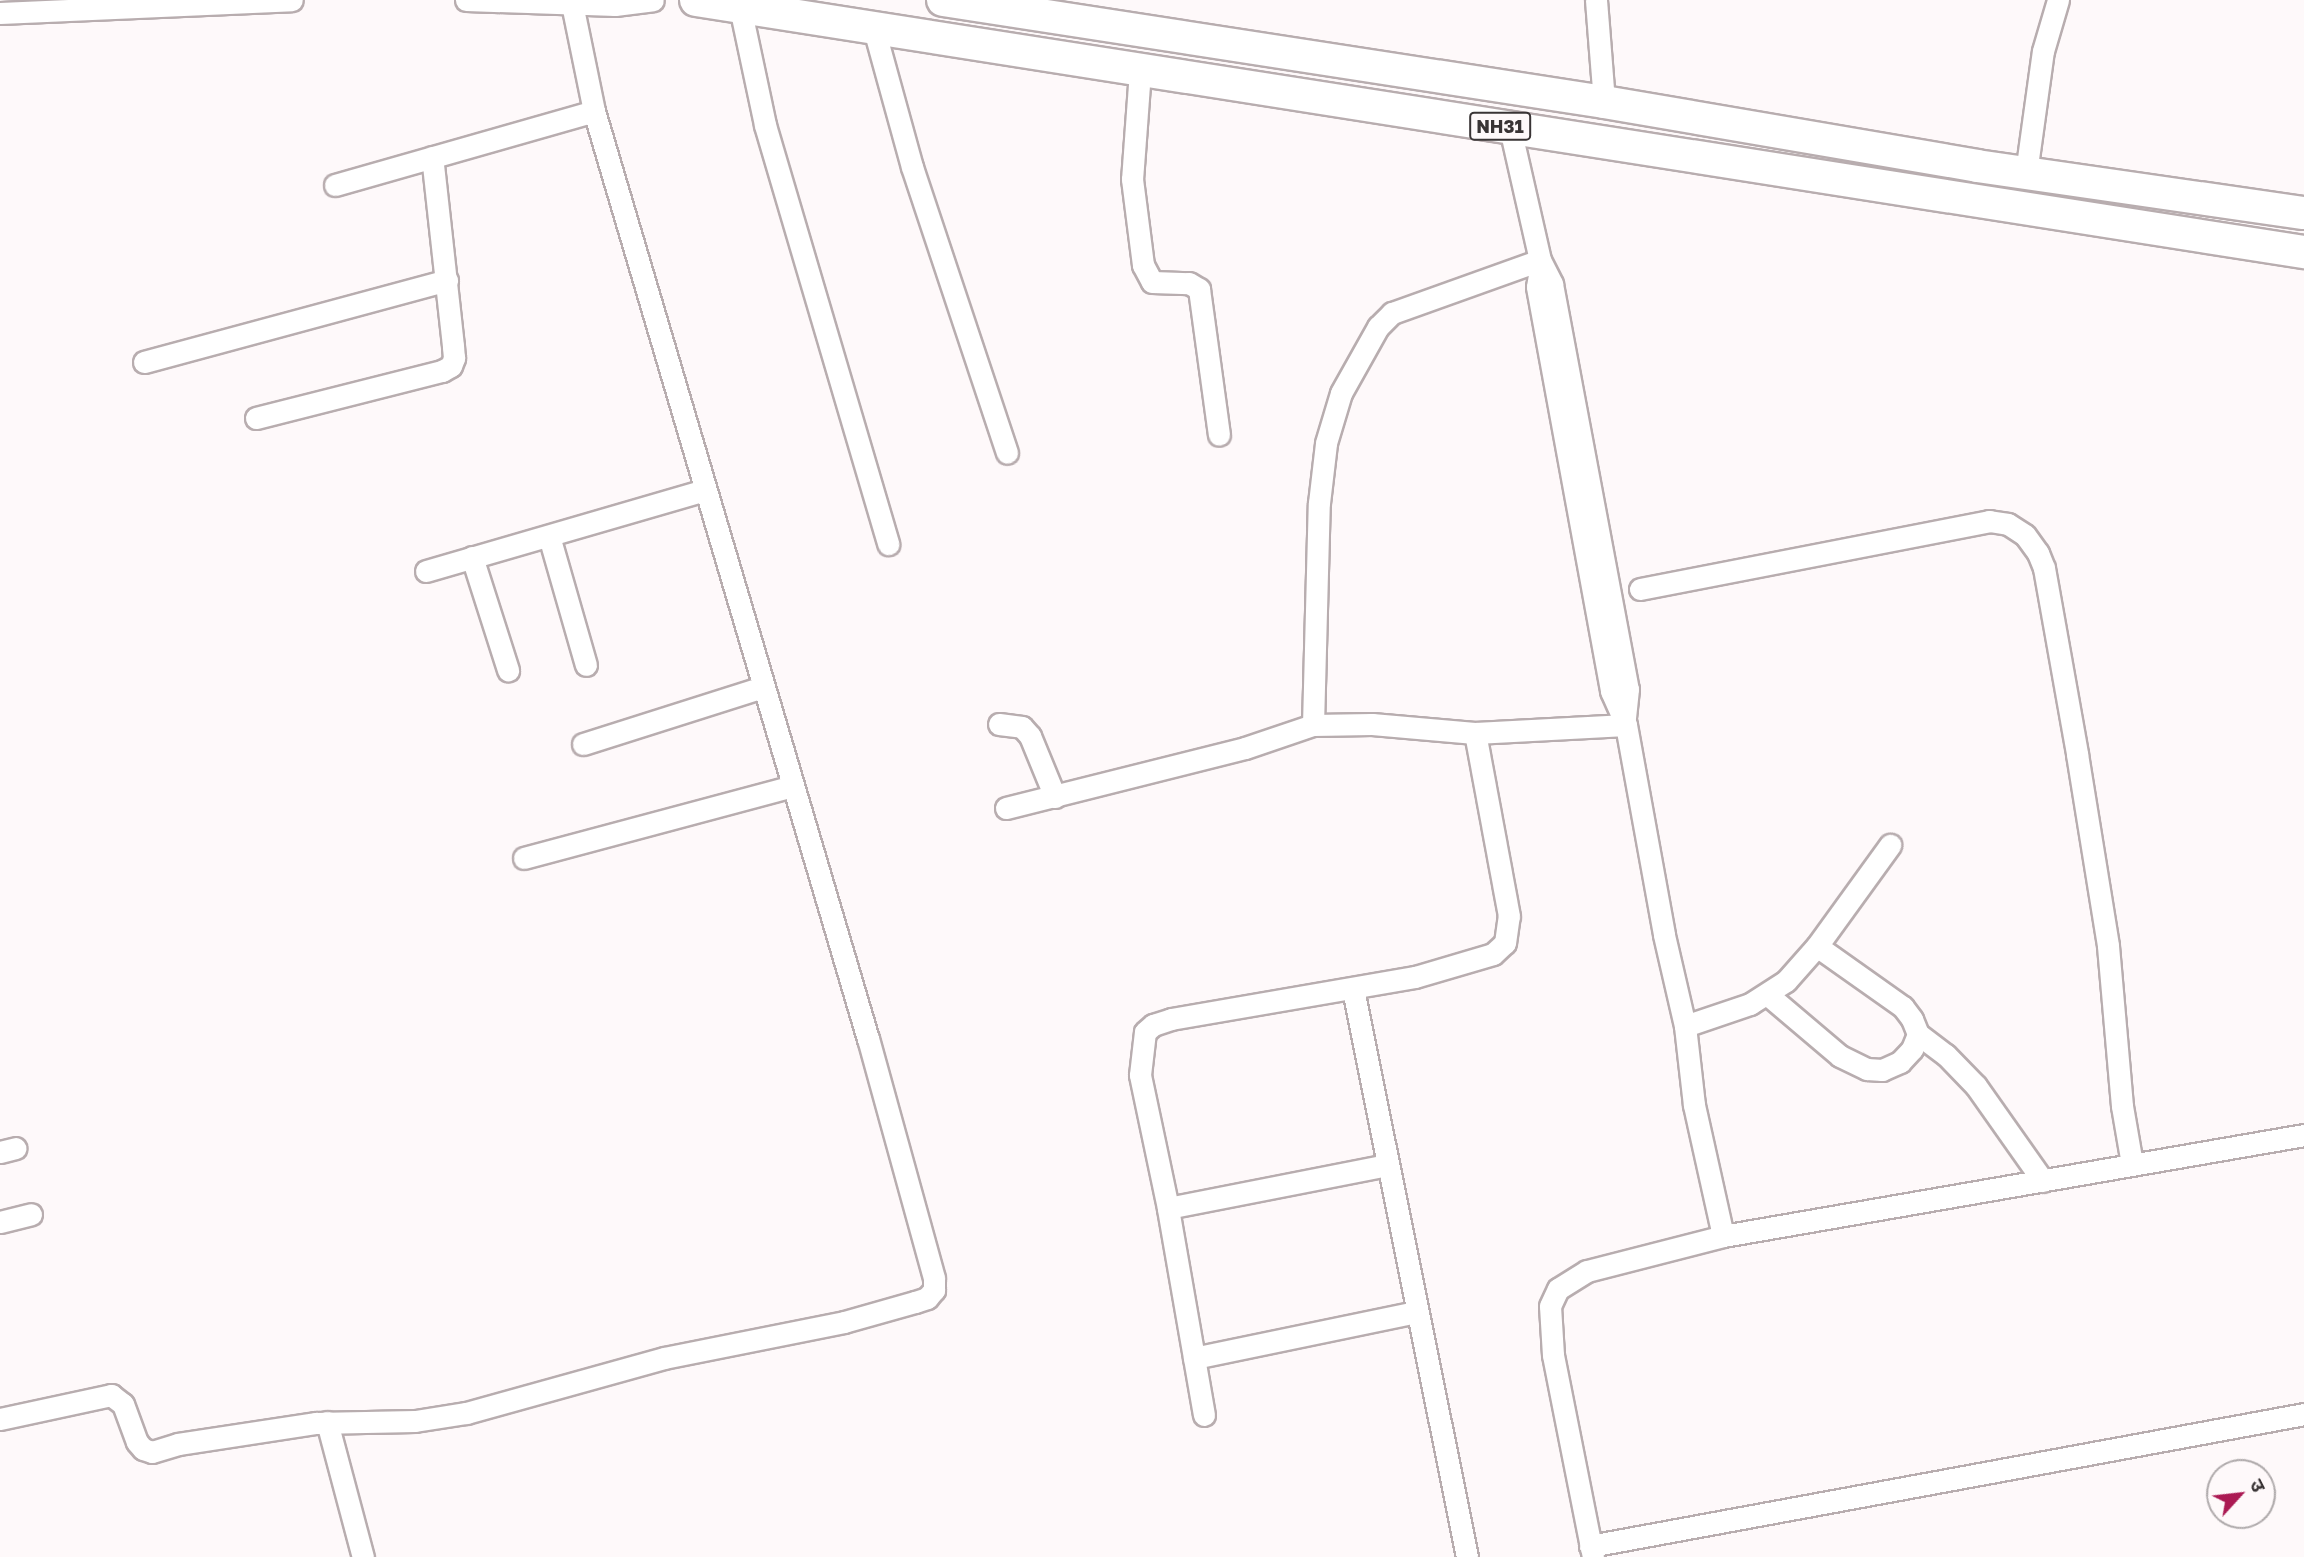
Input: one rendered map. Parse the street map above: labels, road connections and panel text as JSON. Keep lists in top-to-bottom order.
{
  "streets": {
    "highway": ["NH31"]
  },
  "north": "top right"
}
